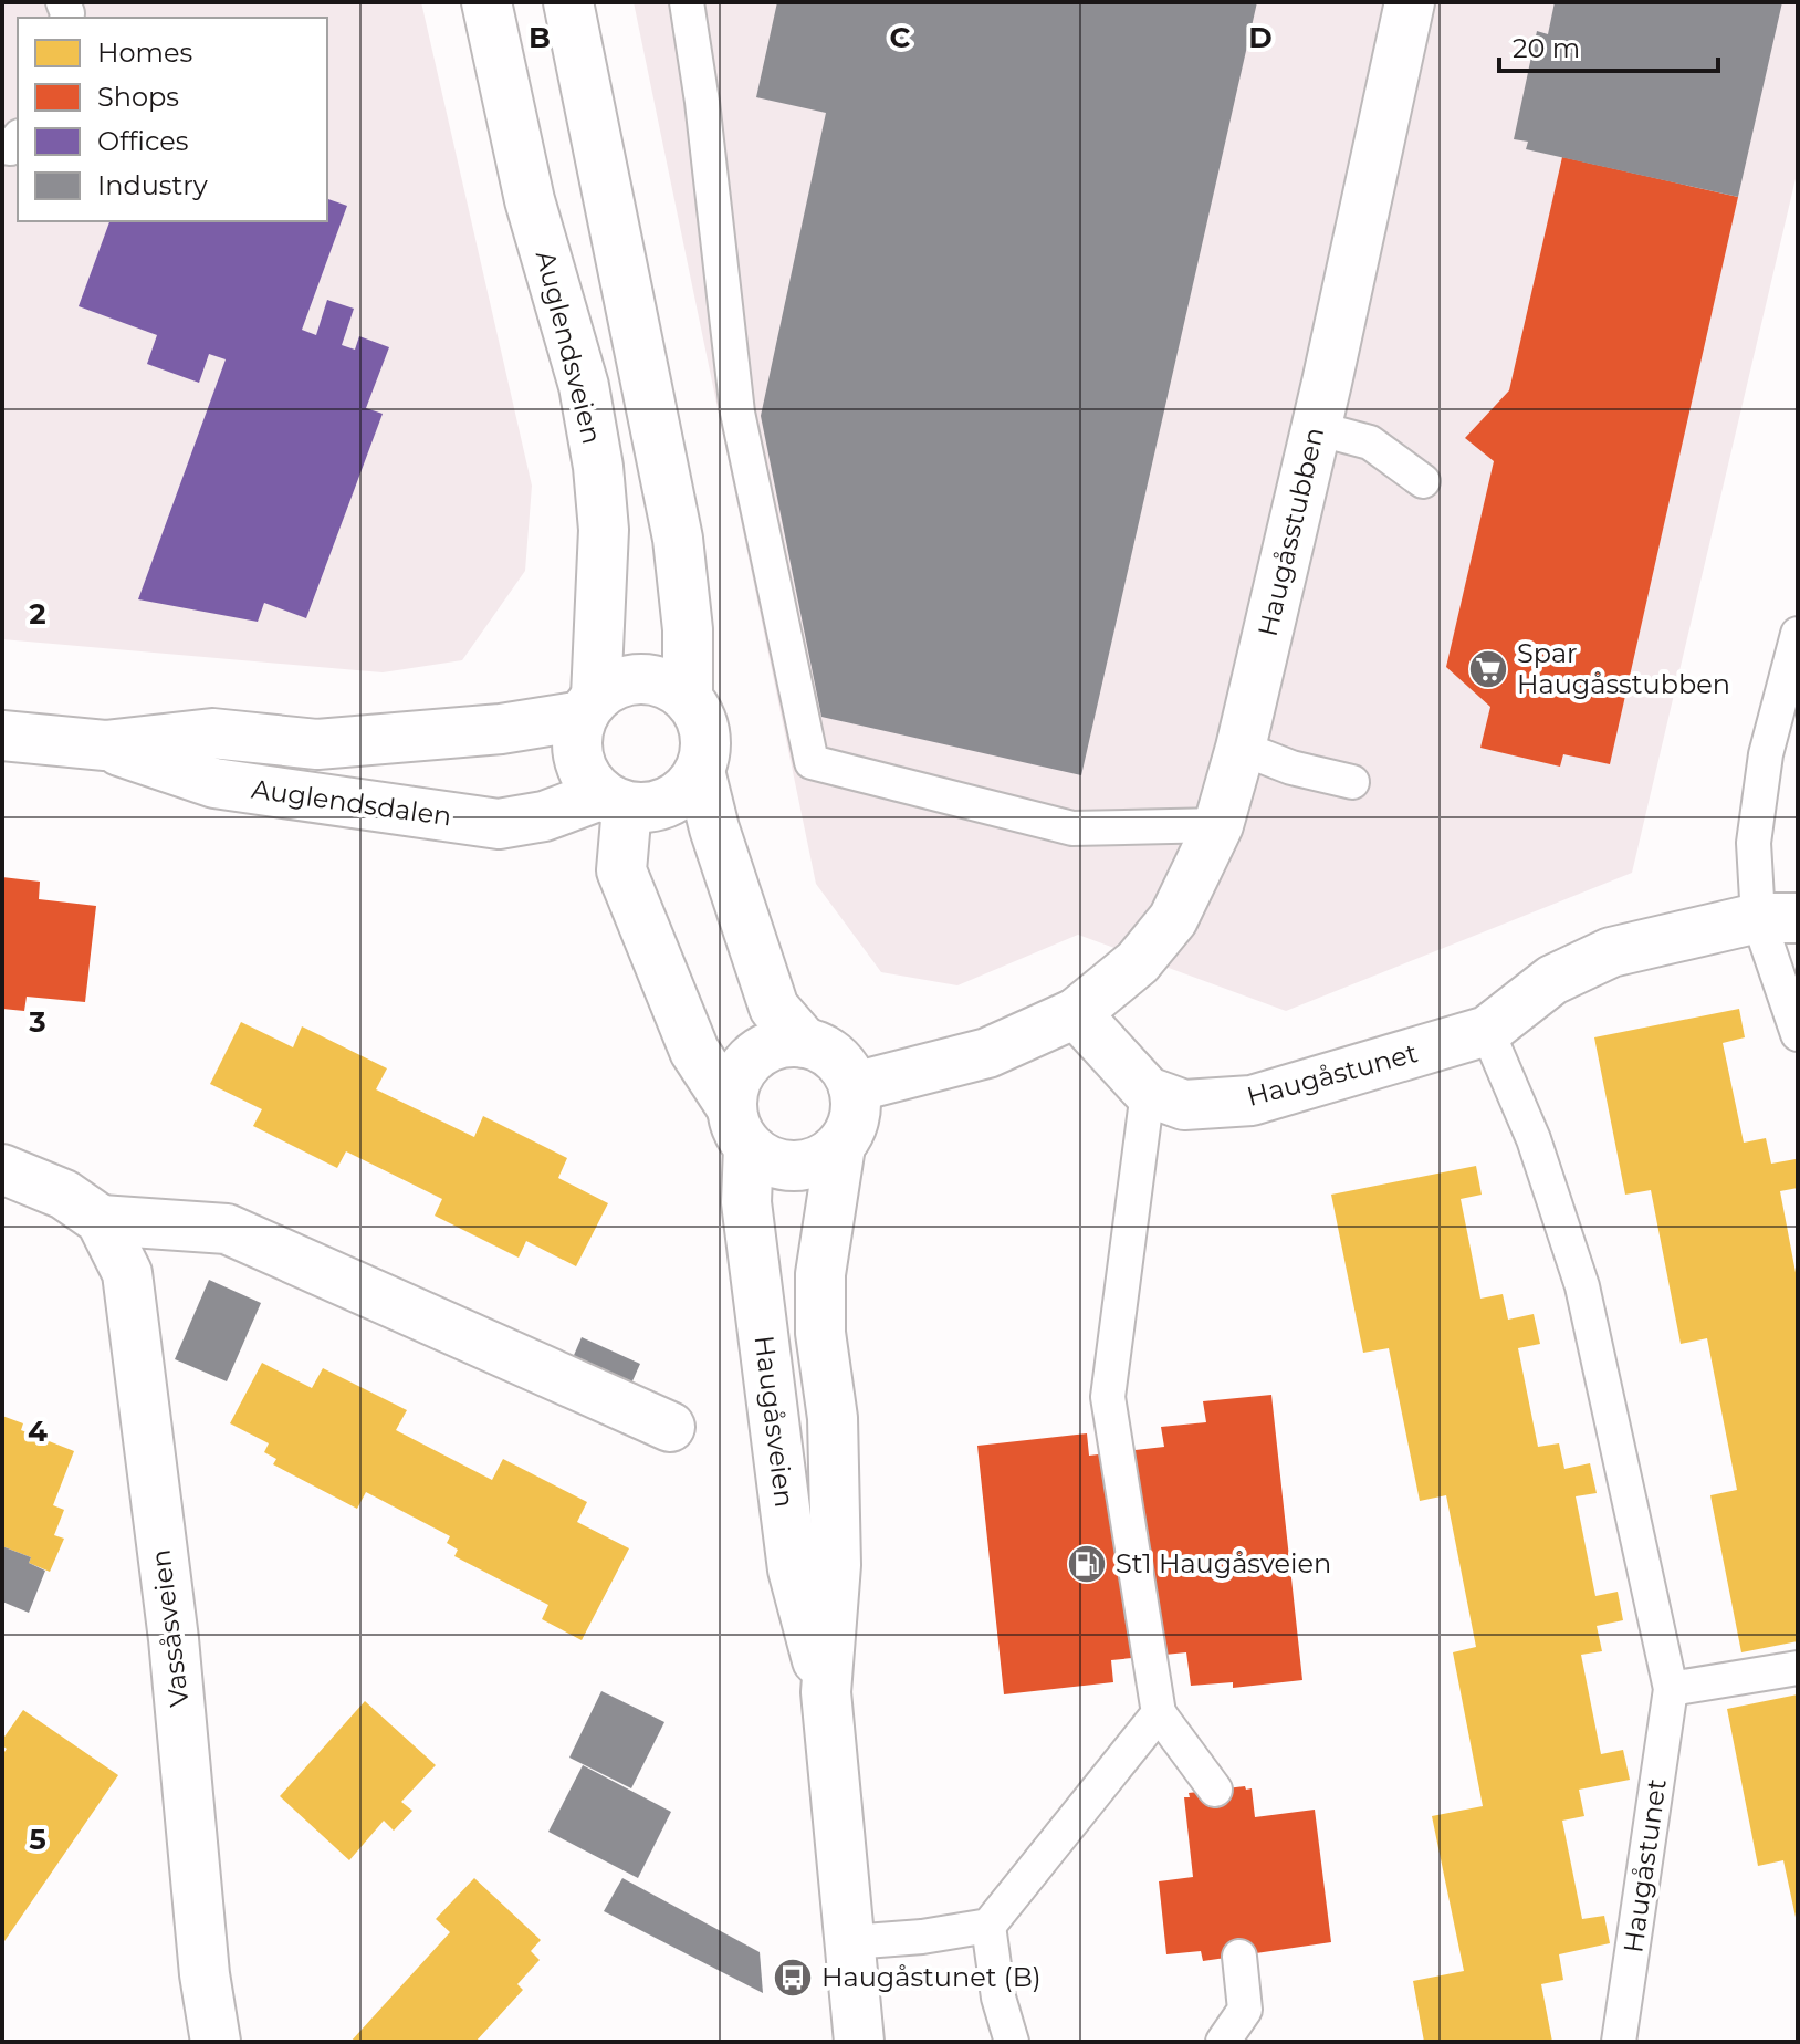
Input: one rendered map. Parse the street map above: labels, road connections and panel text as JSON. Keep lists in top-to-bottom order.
{
  "streets": {
    "main road": [
      "Auglendsveien",
      "Haugåsstubben",
      "Auglendsdalen",
      "Haugåstunet",
      "Haugåsveien",
      "Vassåsveien"
    ]
  },
  "crossings": [
    ["Auglendsveien", "Auglendsdalen"]
  ],
  "places": {
    "supermarket": ["Spar Haugåsstubben"],
    "fuel station": ["St1 Haugåsveien"],
    "bus stop": ["Haugåstunet (B)"]
  },
  "legend": [
    "Homes",
    "Shops",
    "Offices",
    "Industry"
  ],
  "scale_bar": "20 m",
  "grid": {
    "columns": ["B", "C", "D"],
    "rows": [
      "2",
      "3",
      "4",
      "5"
    ]
  }
}
